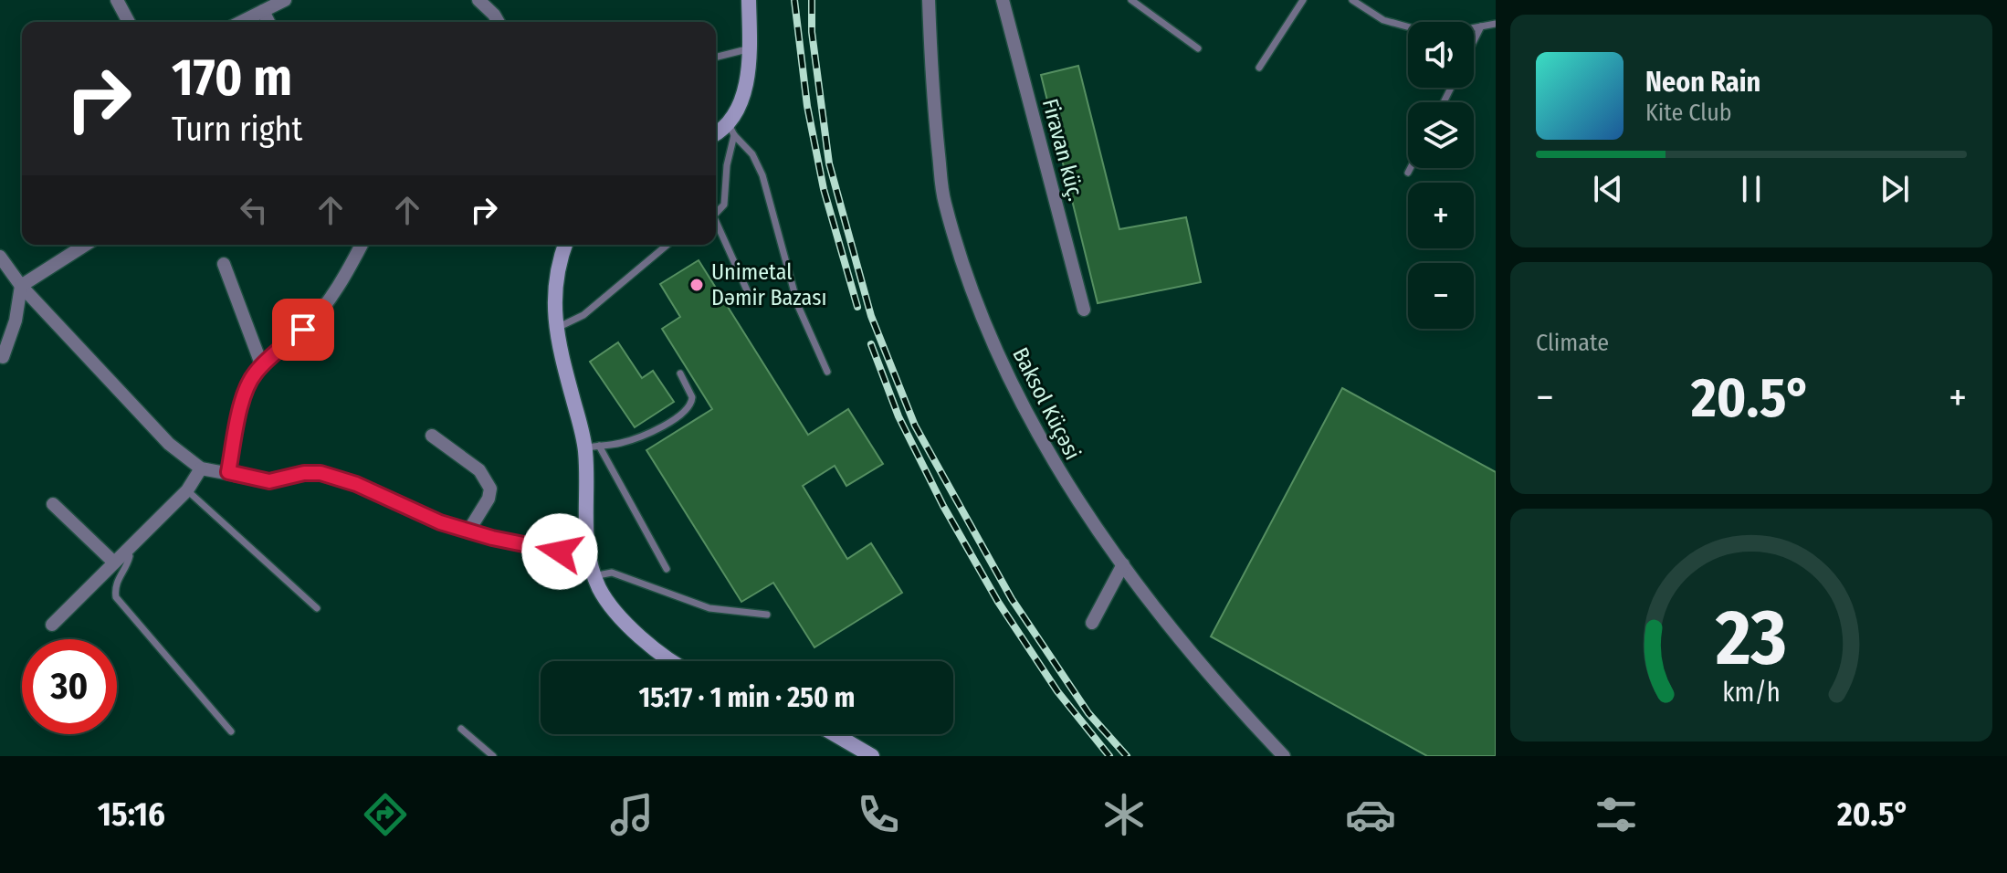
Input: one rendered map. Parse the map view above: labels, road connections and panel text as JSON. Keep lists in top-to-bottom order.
{
  "streets": {
    "street": ["Firavan küç.", "Baksol Küçəsi"]
  },
  "places": ["Unimetal Dəmir Bazası"],
  "page": {
    "map_buttons": ["+", "−"],
    "turn": ["170 m", "Turn right"],
    "song": ["Neon Rain", "Kite Club"],
    "tile": "Climate",
    "heat": ["−", "20.5°", "+"],
    "limit": "30",
    "trip": "15:17 · 1 min · 250 m",
    "tabs": ["15:16", "20.5°"],
    "gauge": ["23", "km/h"]
  }
}
